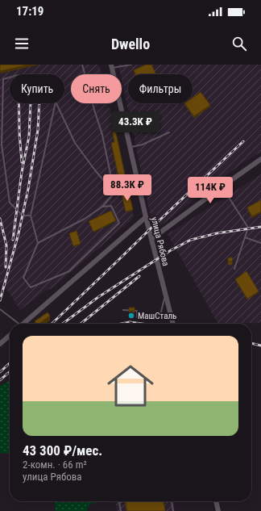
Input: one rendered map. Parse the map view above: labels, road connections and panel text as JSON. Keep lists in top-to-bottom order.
{
  "streets": {
    "street": ["улица Рябова"]
  },
  "places": ["МашСталь"],
  "page": {
    "status": "17:19",
    "header": "Dwello",
    "chip": ["Купить", "Снять", "Фильтры"],
    "price": ["43.3K ₽", "88.3K ₽", "114K ₽"],
    "list": [
      {
        "name": "43 300 ₽/мес.",
        "note": "2-комн. · 66 m² · улица Рябова"
      }
    ]
  }
}
